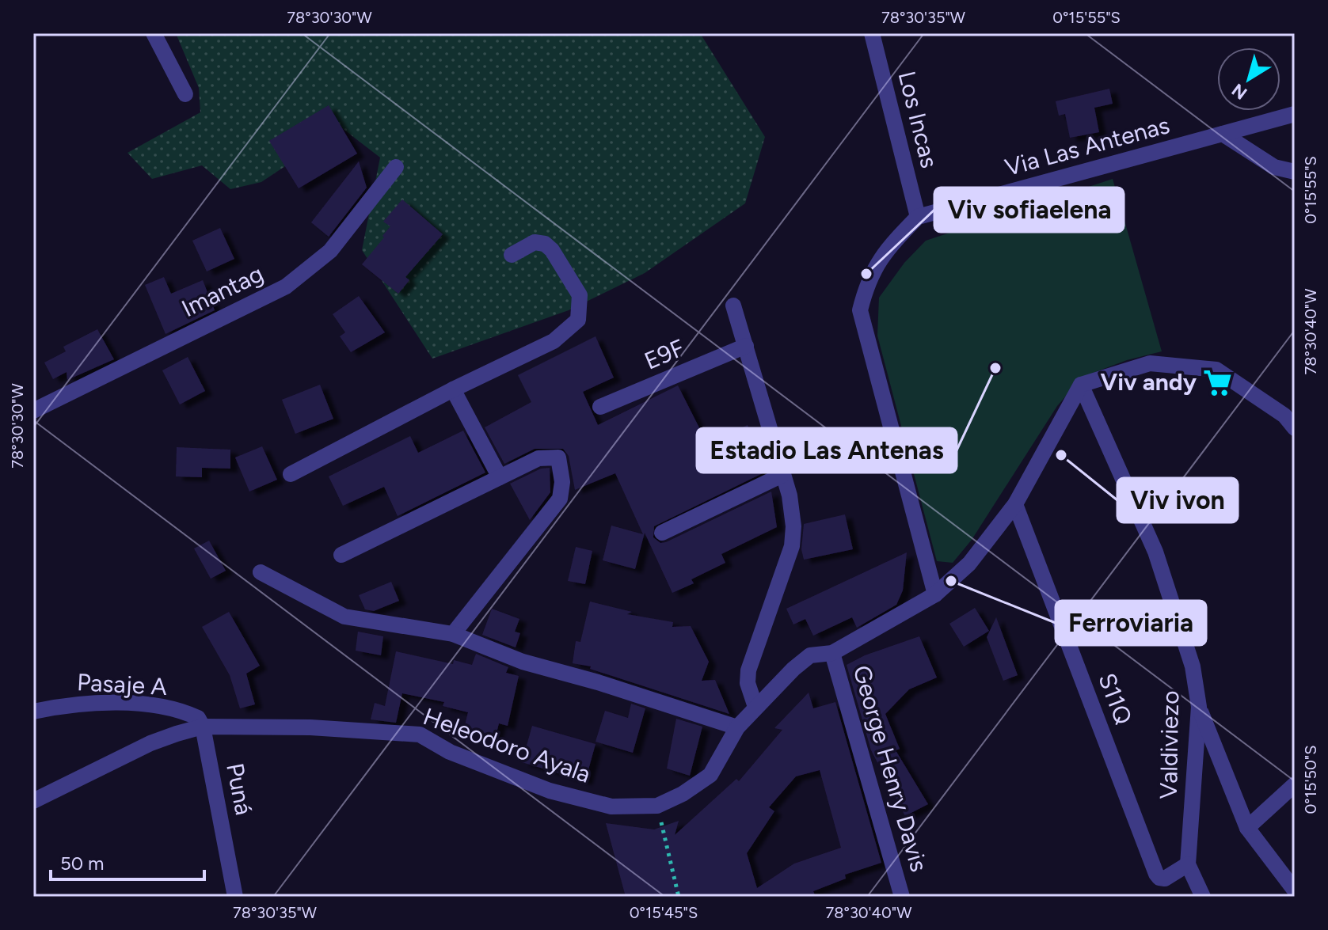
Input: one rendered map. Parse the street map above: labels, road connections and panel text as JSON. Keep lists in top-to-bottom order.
{
  "streets": {
    "street": [
      "Los Incas",
      "Via Las Antenas",
      "Imantag",
      "E9F",
      "Pasaje A",
      "S11Q",
      "Valdiviezo",
      "Heleodoro Ayala",
      "George Henry Davis",
      "Puná"
    ]
  },
  "crossings": [
    ["Los Incas", "Via Las Antenas"],
    ["Via Las Antenas", "Heleodoro Ayala"],
    ["Pasaje A", "Heleodoro Ayala"],
    ["Pasaje A", "Puná"],
    ["S11Q", "Valdiviezo"],
    ["S11Q", "Heleodoro Ayala"],
    ["Valdiviezo", "Heleodoro Ayala"],
    ["Heleodoro Ayala", "George Henry Davis"],
    ["Heleodoro Ayala", "Puná"]
  ],
  "places": {
    "other": [
      "Viv sofiaelena",
      "Estadio Las Antenas",
      "Viv ivon",
      "Ferroviaria"
    ],
    "supermarket": ["Viv andy"]
  },
  "scale_bar": "50 m",
  "north": "bottom left",
  "coordinates": [
    "78°30'30\"W",
    "78°30'35\"W",
    "0°15'55\"S",
    "78°30'40\"W",
    "0°15'50\"S",
    "0°15'45\"S"
  ]
}
